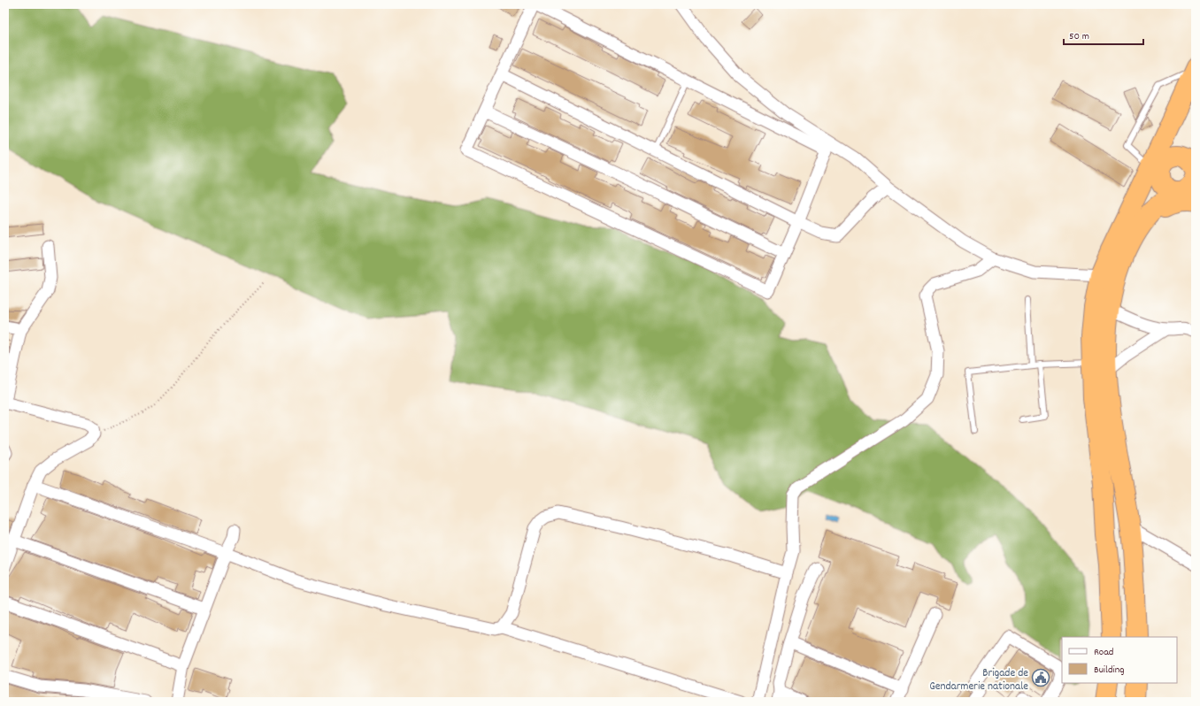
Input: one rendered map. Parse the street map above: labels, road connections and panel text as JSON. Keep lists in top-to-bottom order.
{
  "places": {
    "public building": ["Brigade de Gendarmerie nationale"]
  },
  "legend": ["Road", "Building"],
  "scale_bar": "50 m"
}
